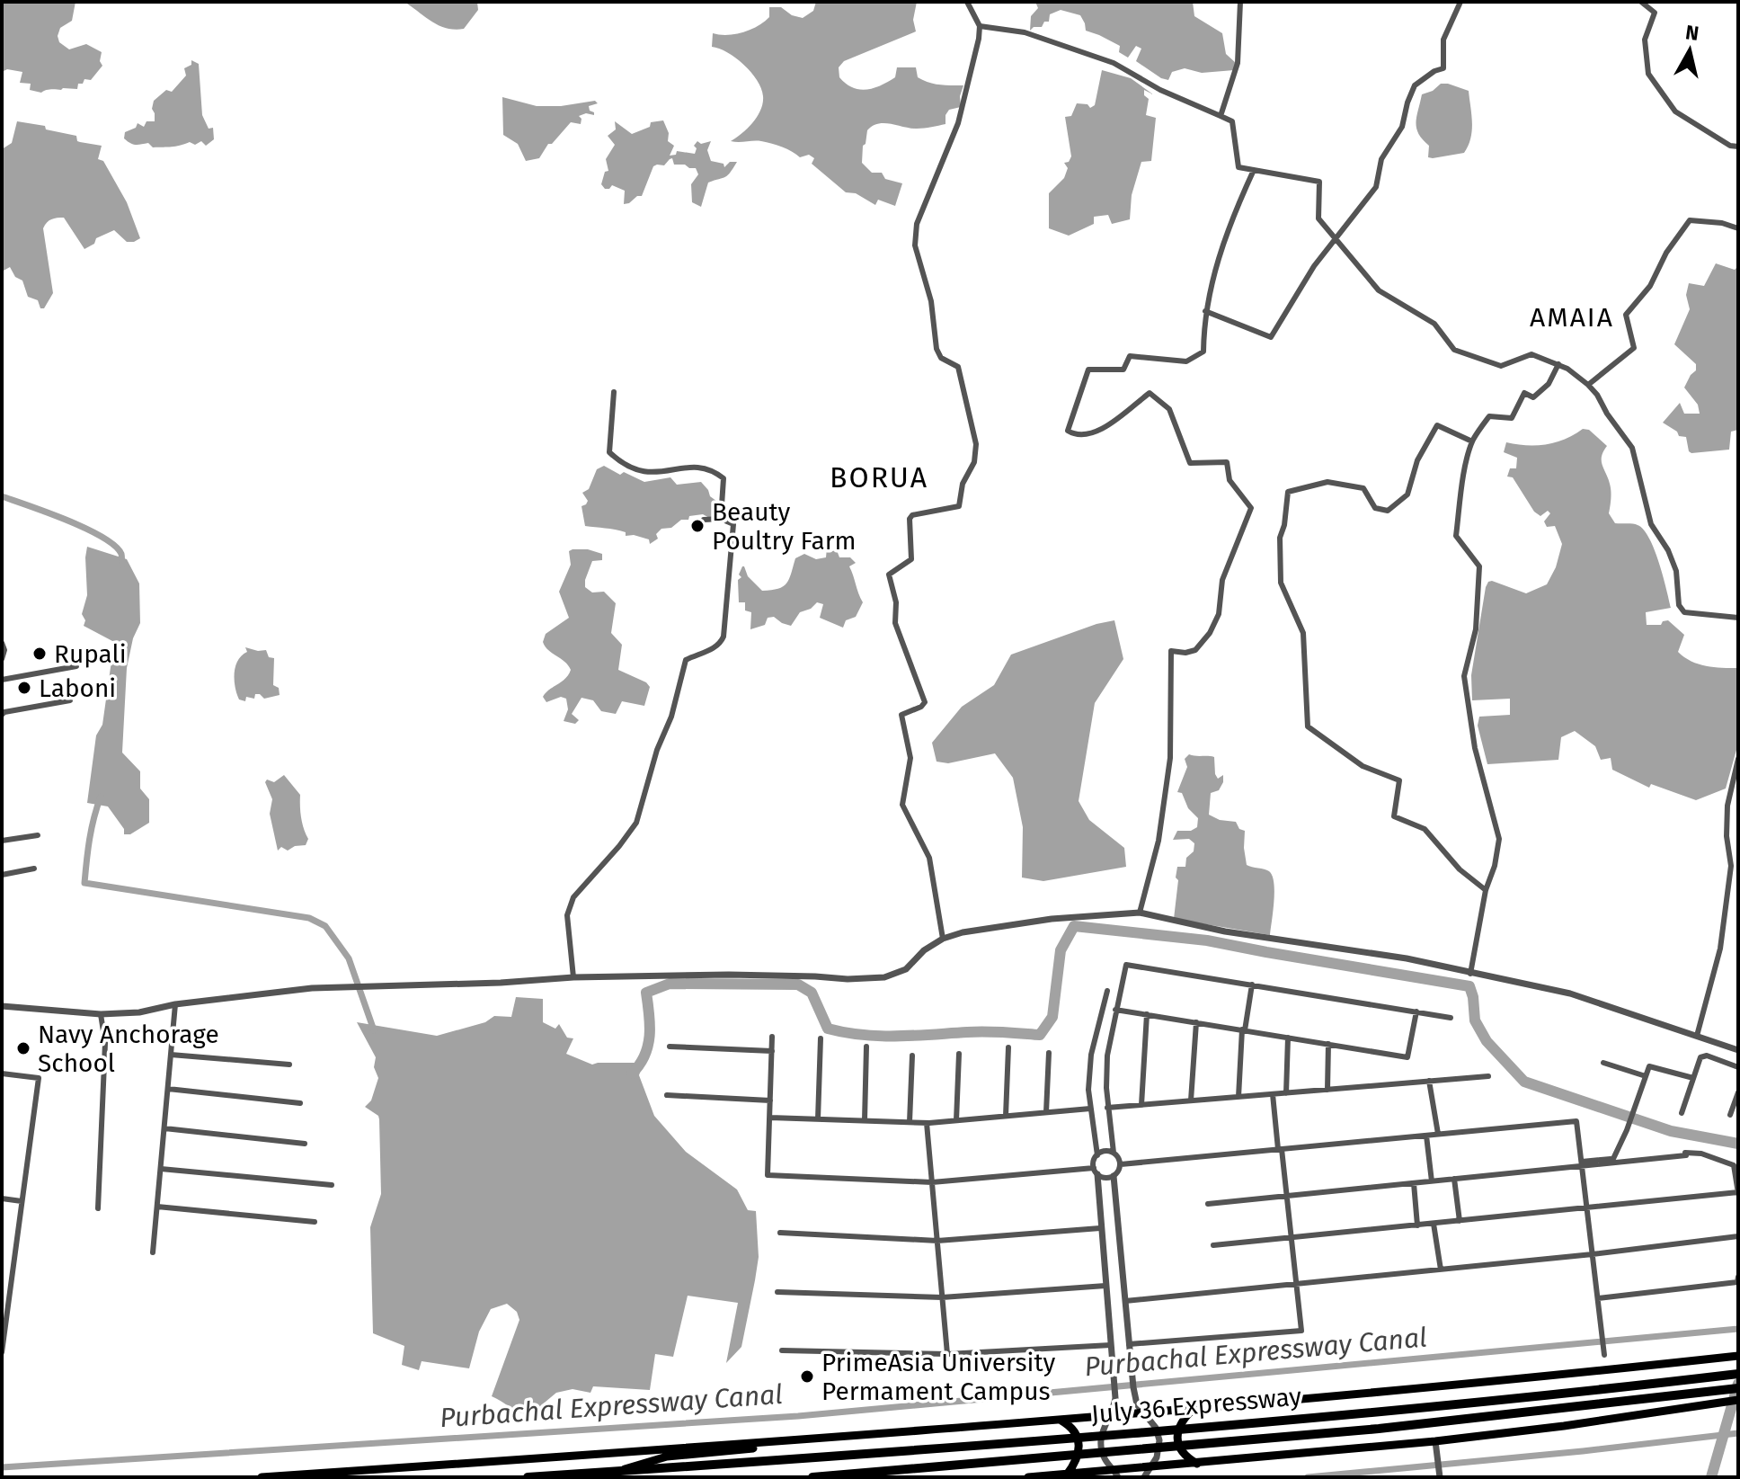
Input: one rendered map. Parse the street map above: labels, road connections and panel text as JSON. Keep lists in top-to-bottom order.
{
  "streets": {
    "highway": ["July 36 Expressway"]
  },
  "districts": ["AMAIA", "BORUA"],
  "water": ["Purbachal Expressway Canal"],
  "places": [
    "Beauty Poultry Farm",
    "Rupali",
    "Laboni",
    "Navy Anchorage School",
    "PrimeAsia University Permament Campus"
  ],
  "north": "top"
}
